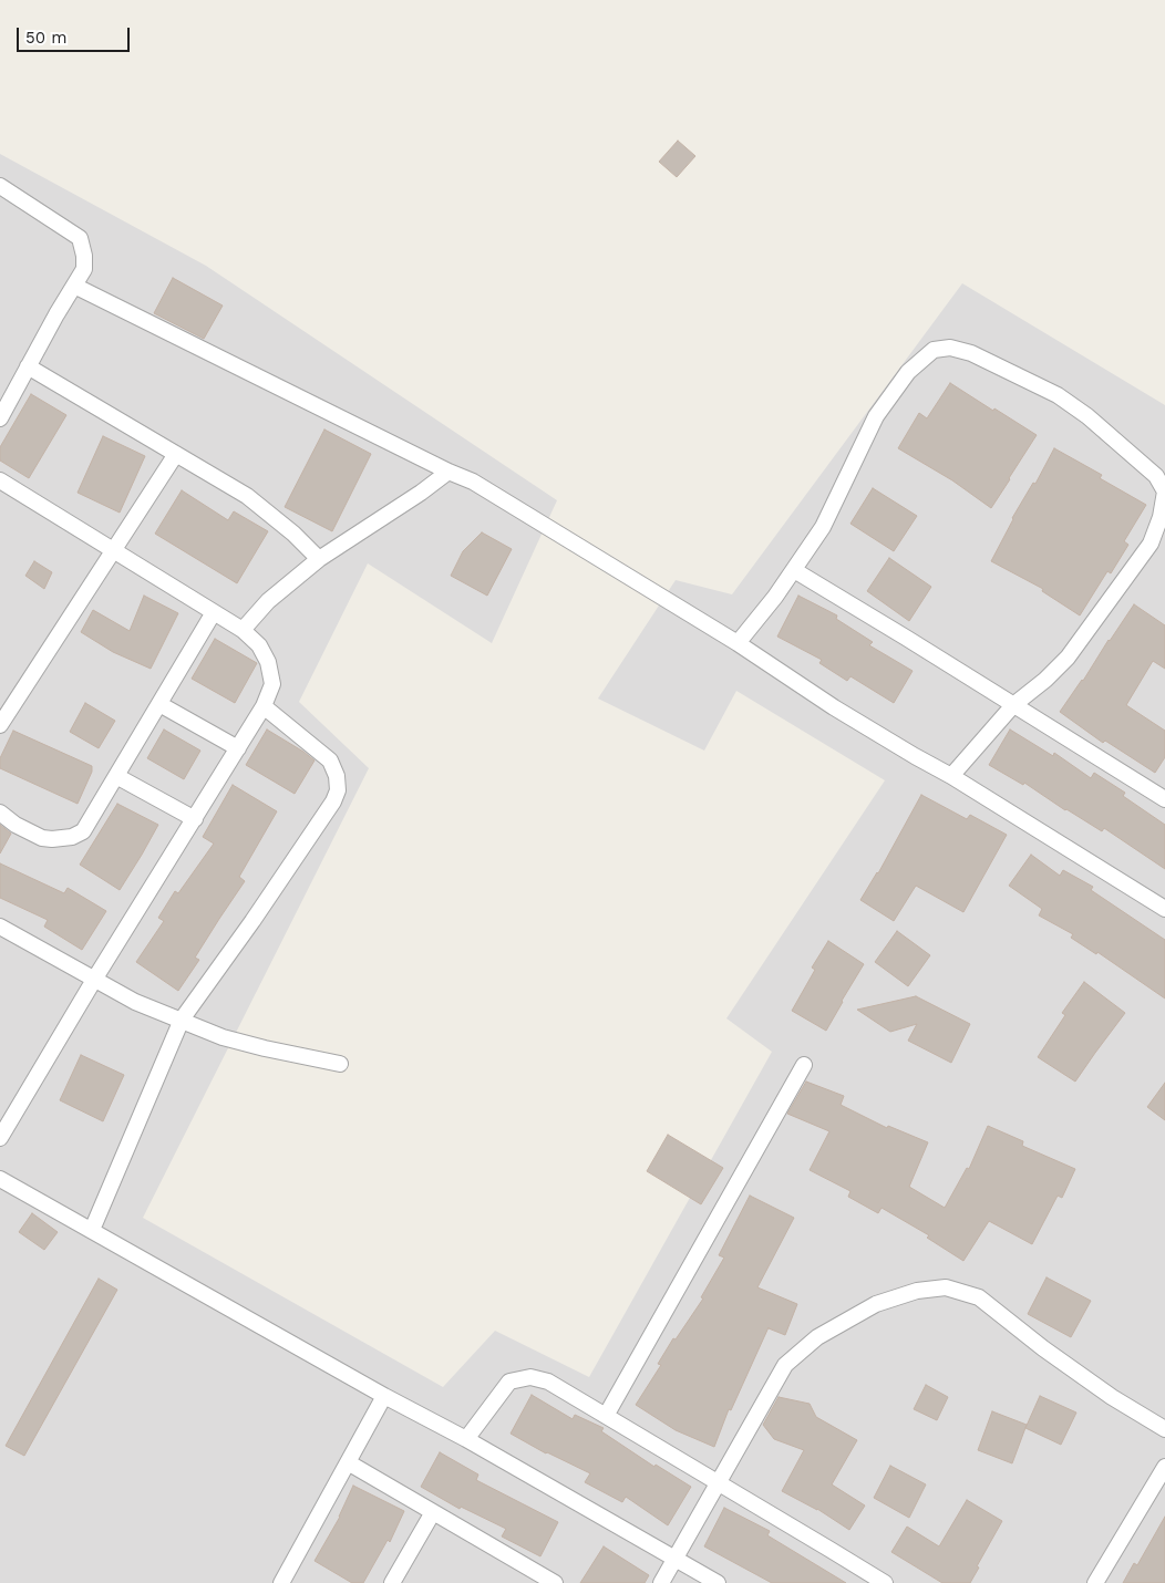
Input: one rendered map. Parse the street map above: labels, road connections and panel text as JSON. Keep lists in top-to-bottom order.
{
  "scale_bar": "50 m"
}
